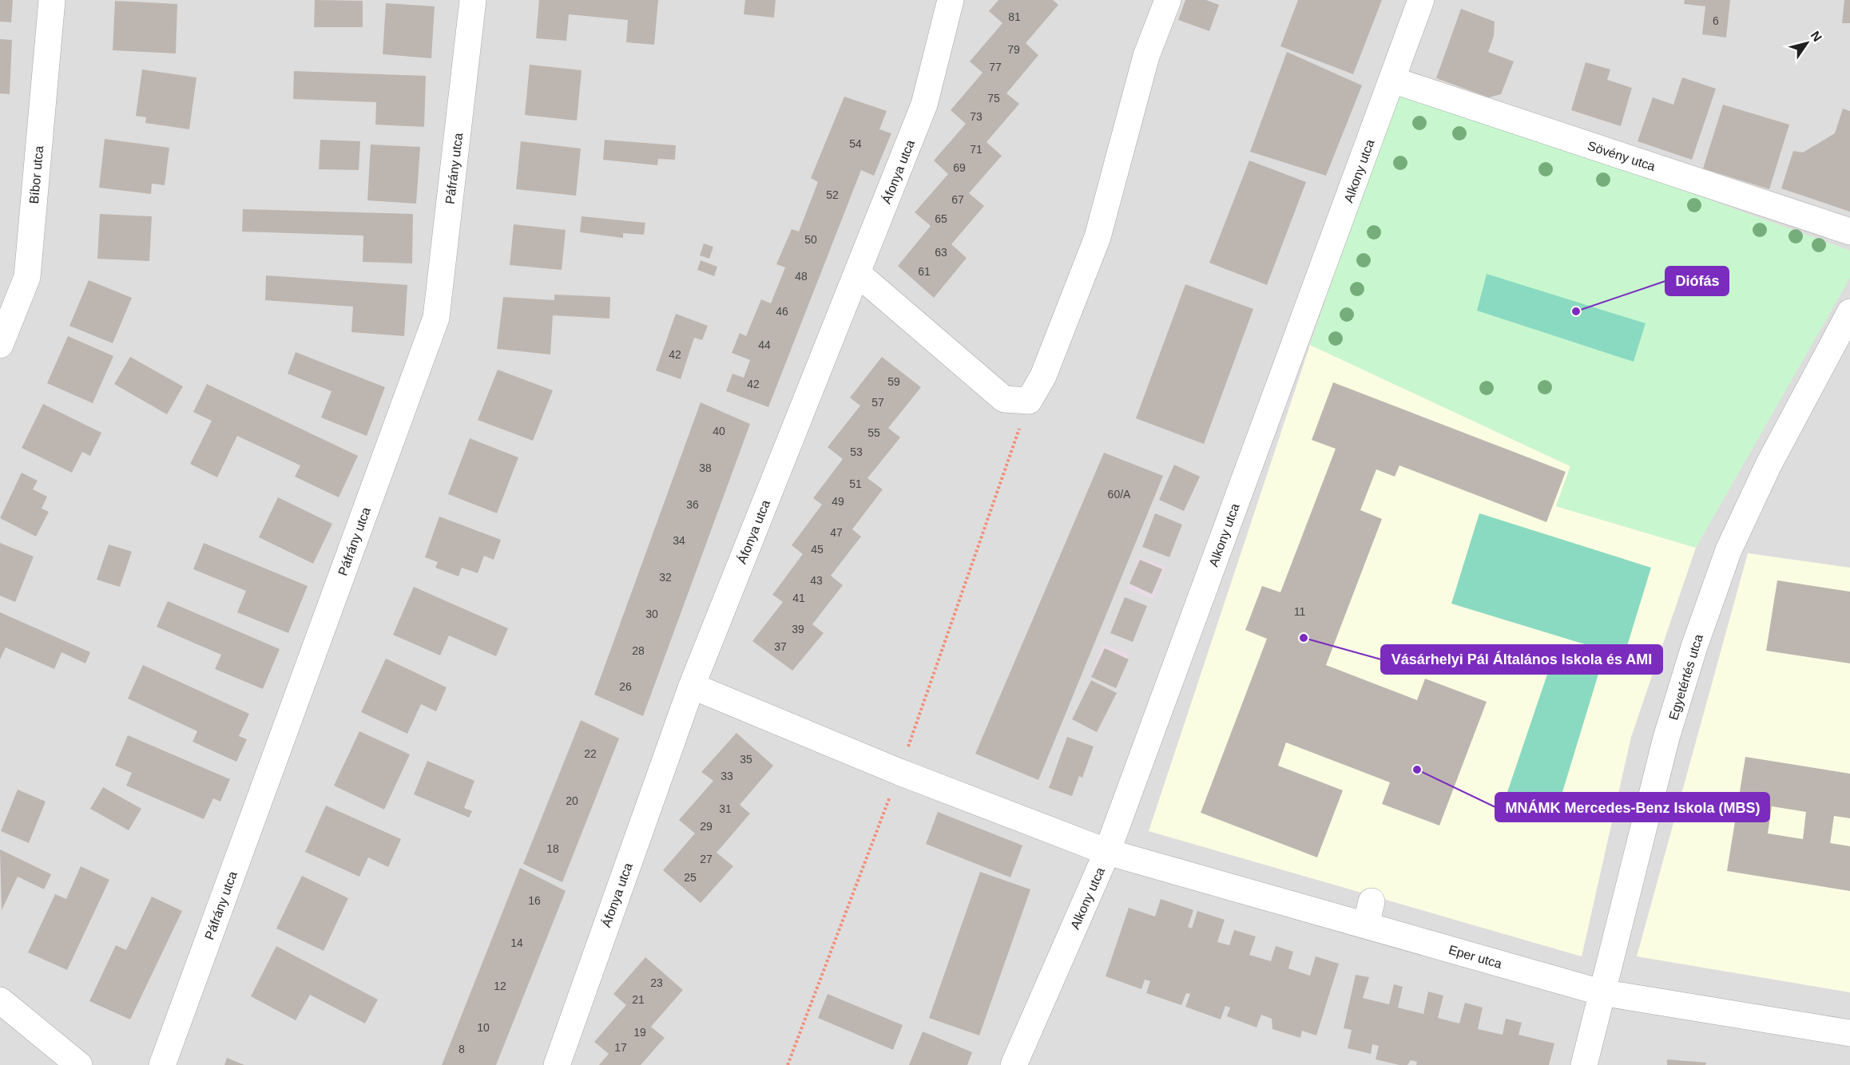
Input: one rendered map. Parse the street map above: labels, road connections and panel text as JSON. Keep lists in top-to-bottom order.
{
  "streets": {
    "street": [
      "Sövény utca",
      "Páfrány utca",
      "Alkony utca",
      "Áfonya utca",
      "Bíbor utca",
      "Egyetértés utca",
      "Eper utca"
    ]
  },
  "crossings": [
    ["Sövény utca", "Alkony utca"],
    ["Alkony utca", "Eper utca"],
    ["Áfonya utca", "Eper utca"],
    ["Egyetértés utca", "Eper utca"]
  ],
  "places": ["Diófás", "Vásárhelyi Pál Általános Iskola és AMI", "MNÁMK Mercedes-Benz Iskola (MBS)"],
  "house_numbers": [
    "81",
    "6",
    "79",
    "77",
    "75",
    "73",
    "54",
    "71",
    "69",
    "52",
    "67",
    "65",
    "50",
    "63",
    "61",
    "48",
    "46",
    "44",
    "42",
    "59",
    "42",
    "57",
    "40",
    "55",
    "53",
    "38",
    "51",
    "60/A",
    "49",
    "36",
    "47",
    "34",
    "45",
    "32",
    "43",
    "41",
    "11",
    "30",
    "39",
    "37",
    "28",
    "26",
    "22",
    "35",
    "33",
    "20",
    "31",
    "29",
    "18",
    "27",
    "25",
    "16",
    "14",
    "23",
    "12",
    "21",
    "10",
    "19",
    "17",
    "8"
  ],
  "north": "top right"
}
